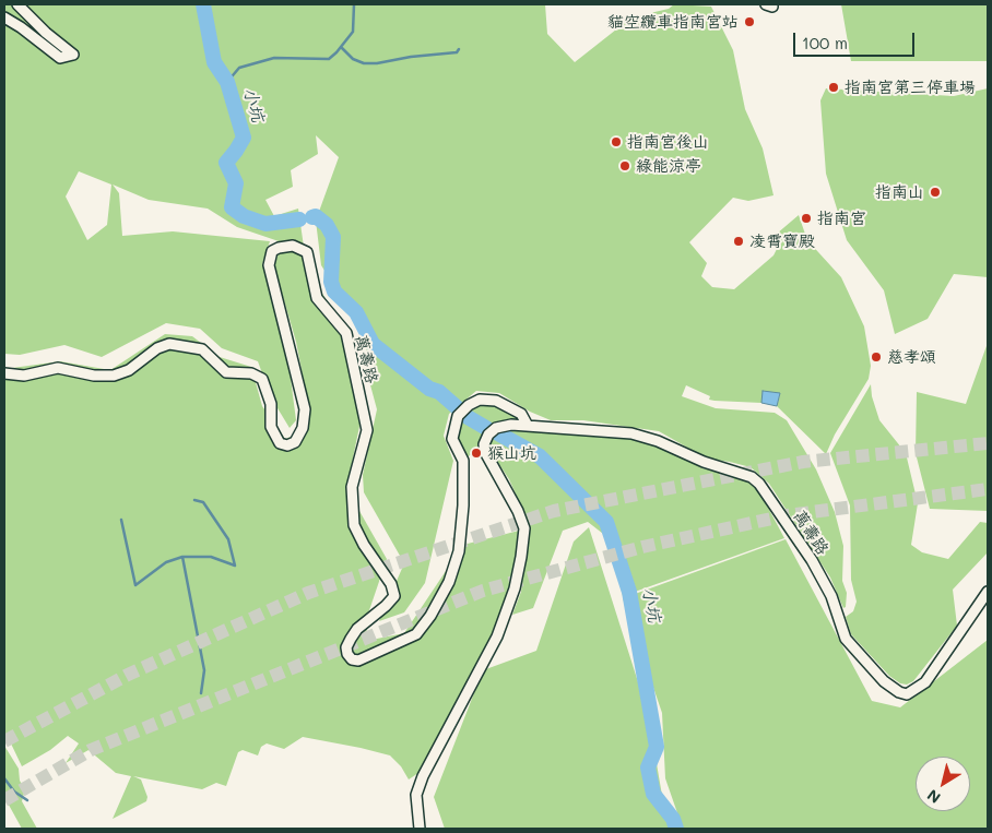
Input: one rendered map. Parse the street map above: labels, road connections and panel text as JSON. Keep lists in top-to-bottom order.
{
  "streets": {
    "street": ["萬壽路"]
  },
  "water": ["小坑"],
  "places": [
    "貓空纜車指南宮站",
    "指南宮第三停車場",
    "指南宮後山",
    "綠能涼亭",
    "指南山",
    "指南宮",
    "凌霄寶殿",
    "慈孝頌",
    "猴山坑"
  ],
  "scale_bar": "100 m",
  "north": "bottom left"
}
